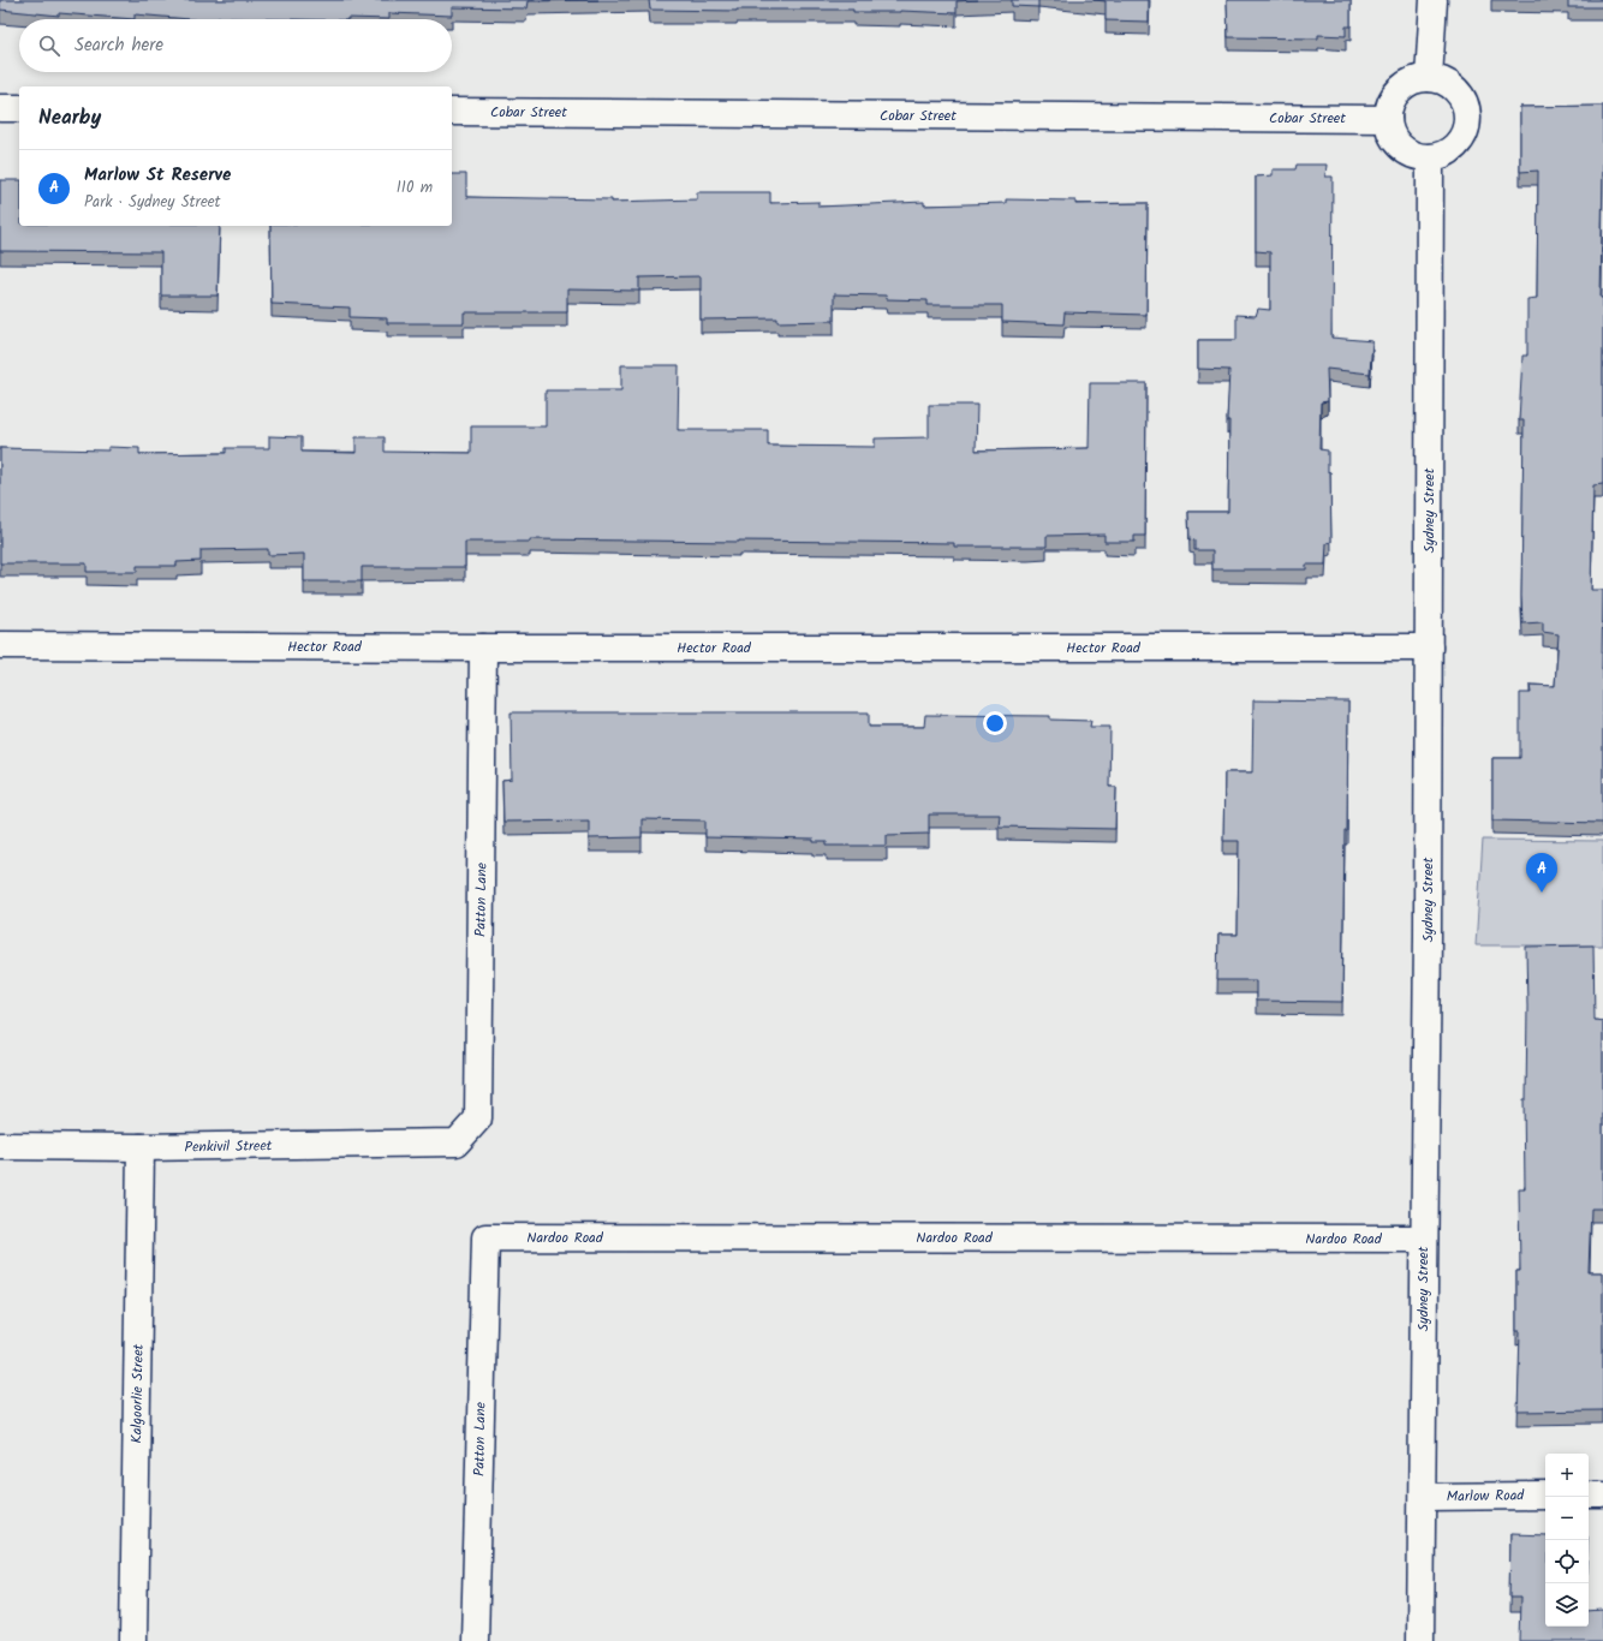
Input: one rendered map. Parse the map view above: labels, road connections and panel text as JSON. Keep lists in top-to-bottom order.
{
  "streets": {
    "street": [
      "Cobar Street",
      "Sydney Street",
      "Hector Road",
      "Patton Lane",
      "Penkivil Street",
      "Nardoo Road",
      "Kalgoorlie Street",
      "Marlow Road"
    ]
  },
  "crossings": [
    ["Cobar Street", "Sydney Street"],
    ["Sydney Street", "Hector Road"],
    ["Sydney Street", "Nardoo Road"],
    ["Sydney Street", "Marlow Road"],
    ["Hector Road", "Patton Lane"],
    ["Patton Lane", "Penkivil Street"],
    ["Patton Lane", "Nardoo Road"],
    ["Penkivil Street", "Kalgoorlie Street"]
  ],
  "page": {
    "search": "Search here",
    "heading": "Nearby",
    "list": [
      {
        "mark": "A",
        "name": "Marlow St Reserve",
        "note": "Park · Sydney Street",
        "value": "110 m"
      }
    ],
    "pins": "A",
    "map_buttons": ["+", "−"]
  }
}
